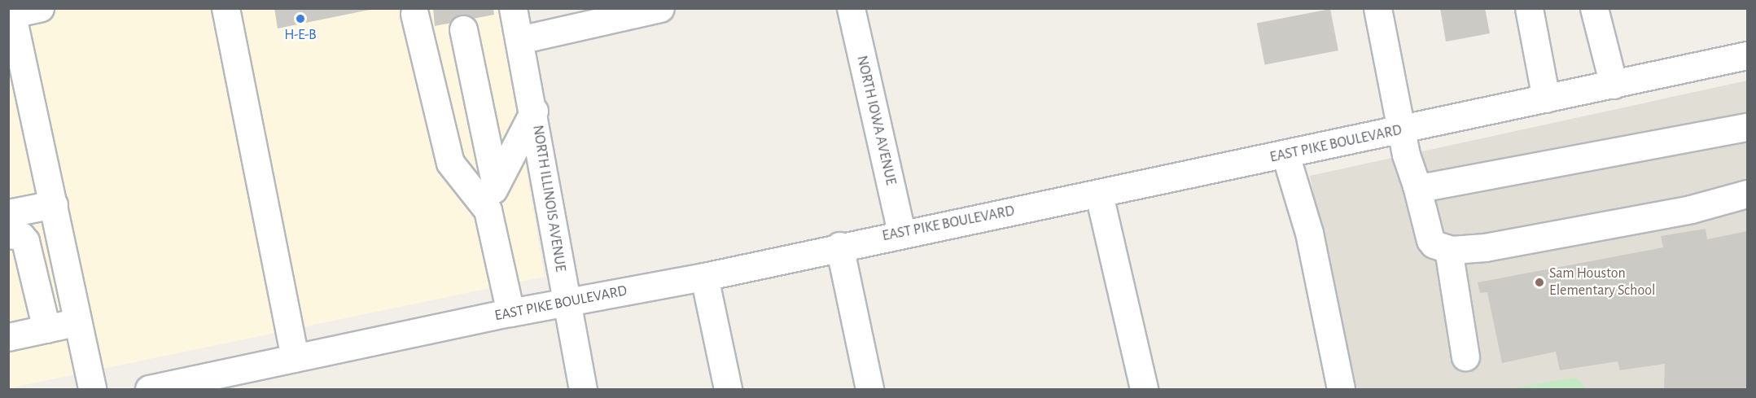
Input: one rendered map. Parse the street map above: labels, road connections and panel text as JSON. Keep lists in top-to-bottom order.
{
  "streets": {
    "street": ["NORTH IOWA AVENUE", "EAST PIKE BOULEVARD", "NORTH ILLINOIS AVENUE"]
  },
  "crossings": [
    ["NORTH IOWA AVENUE", "EAST PIKE BOULEVARD"],
    ["EAST PIKE BOULEVARD", "NORTH ILLINOIS AVENUE"]
  ],
  "places": ["H-E-B", "Sam Houston Elementary School"]
}
